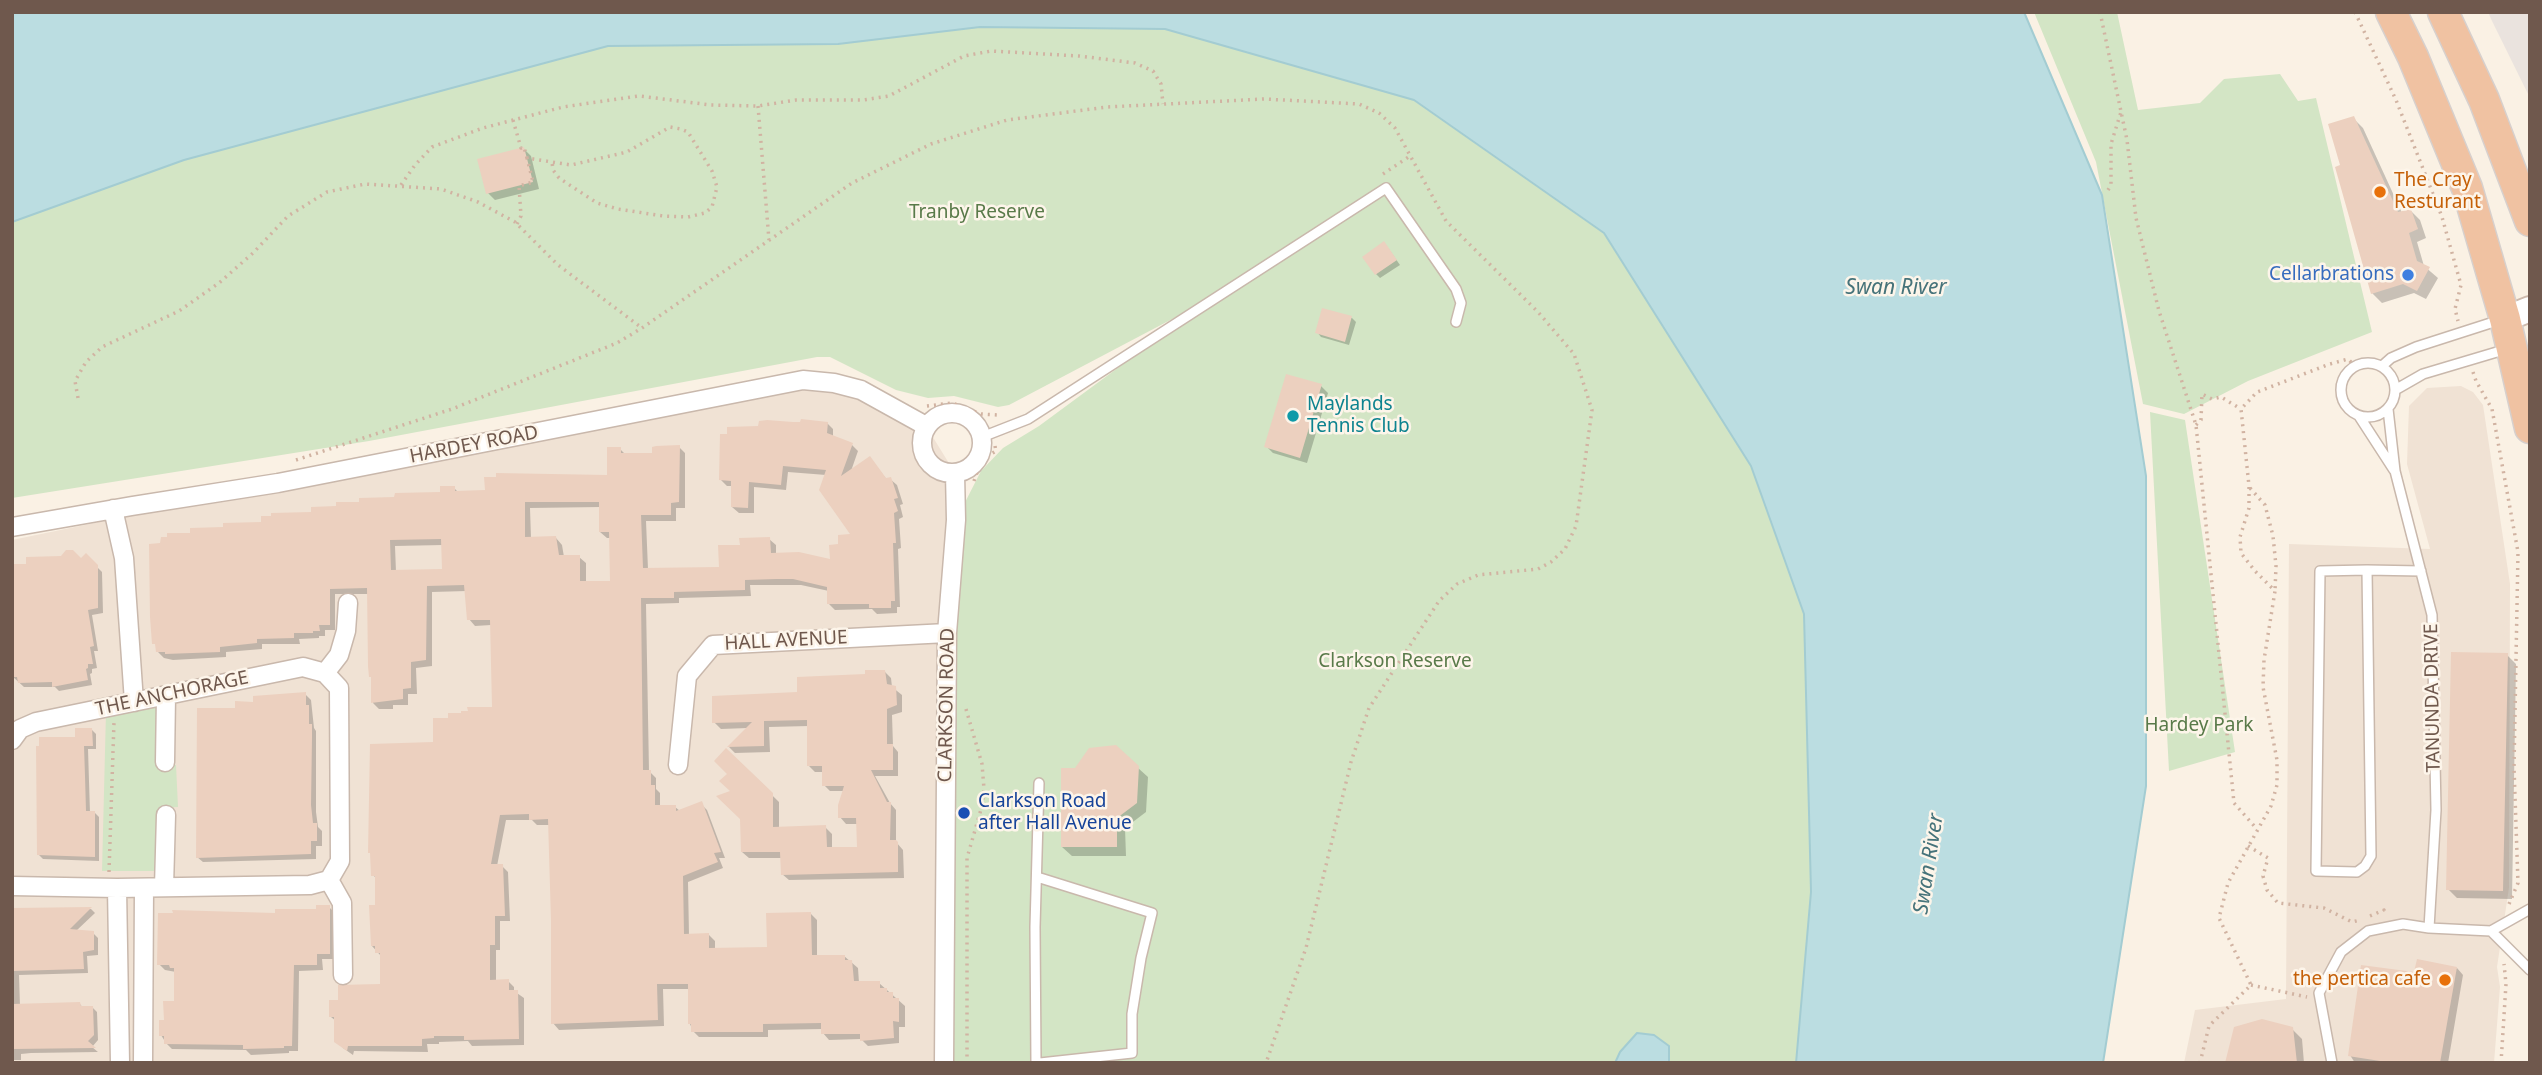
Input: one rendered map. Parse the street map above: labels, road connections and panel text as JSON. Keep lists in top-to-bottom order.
{
  "streets": {
    "street": [
      "HARDEY ROAD",
      "HALL AVENUE",
      "THE ANCHORAGE",
      "CLARKSON ROAD"
    ],
    "lane": ["TANUNDA DRIVE"]
  },
  "crossings": [
    ["HARDEY ROAD", "CLARKSON ROAD"],
    ["HALL AVENUE", "CLARKSON ROAD"]
  ],
  "water": ["Swan River"],
  "parks": ["Tranby Reserve", "Clarkson Reserve", "Hardey Park"],
  "places": [
    "The Cray Resturant",
    "Cellarbrations",
    "Maylands Tennis Club",
    "Clarkson Road after Hall Avenue",
    "the pertica cafe"
  ]
}
